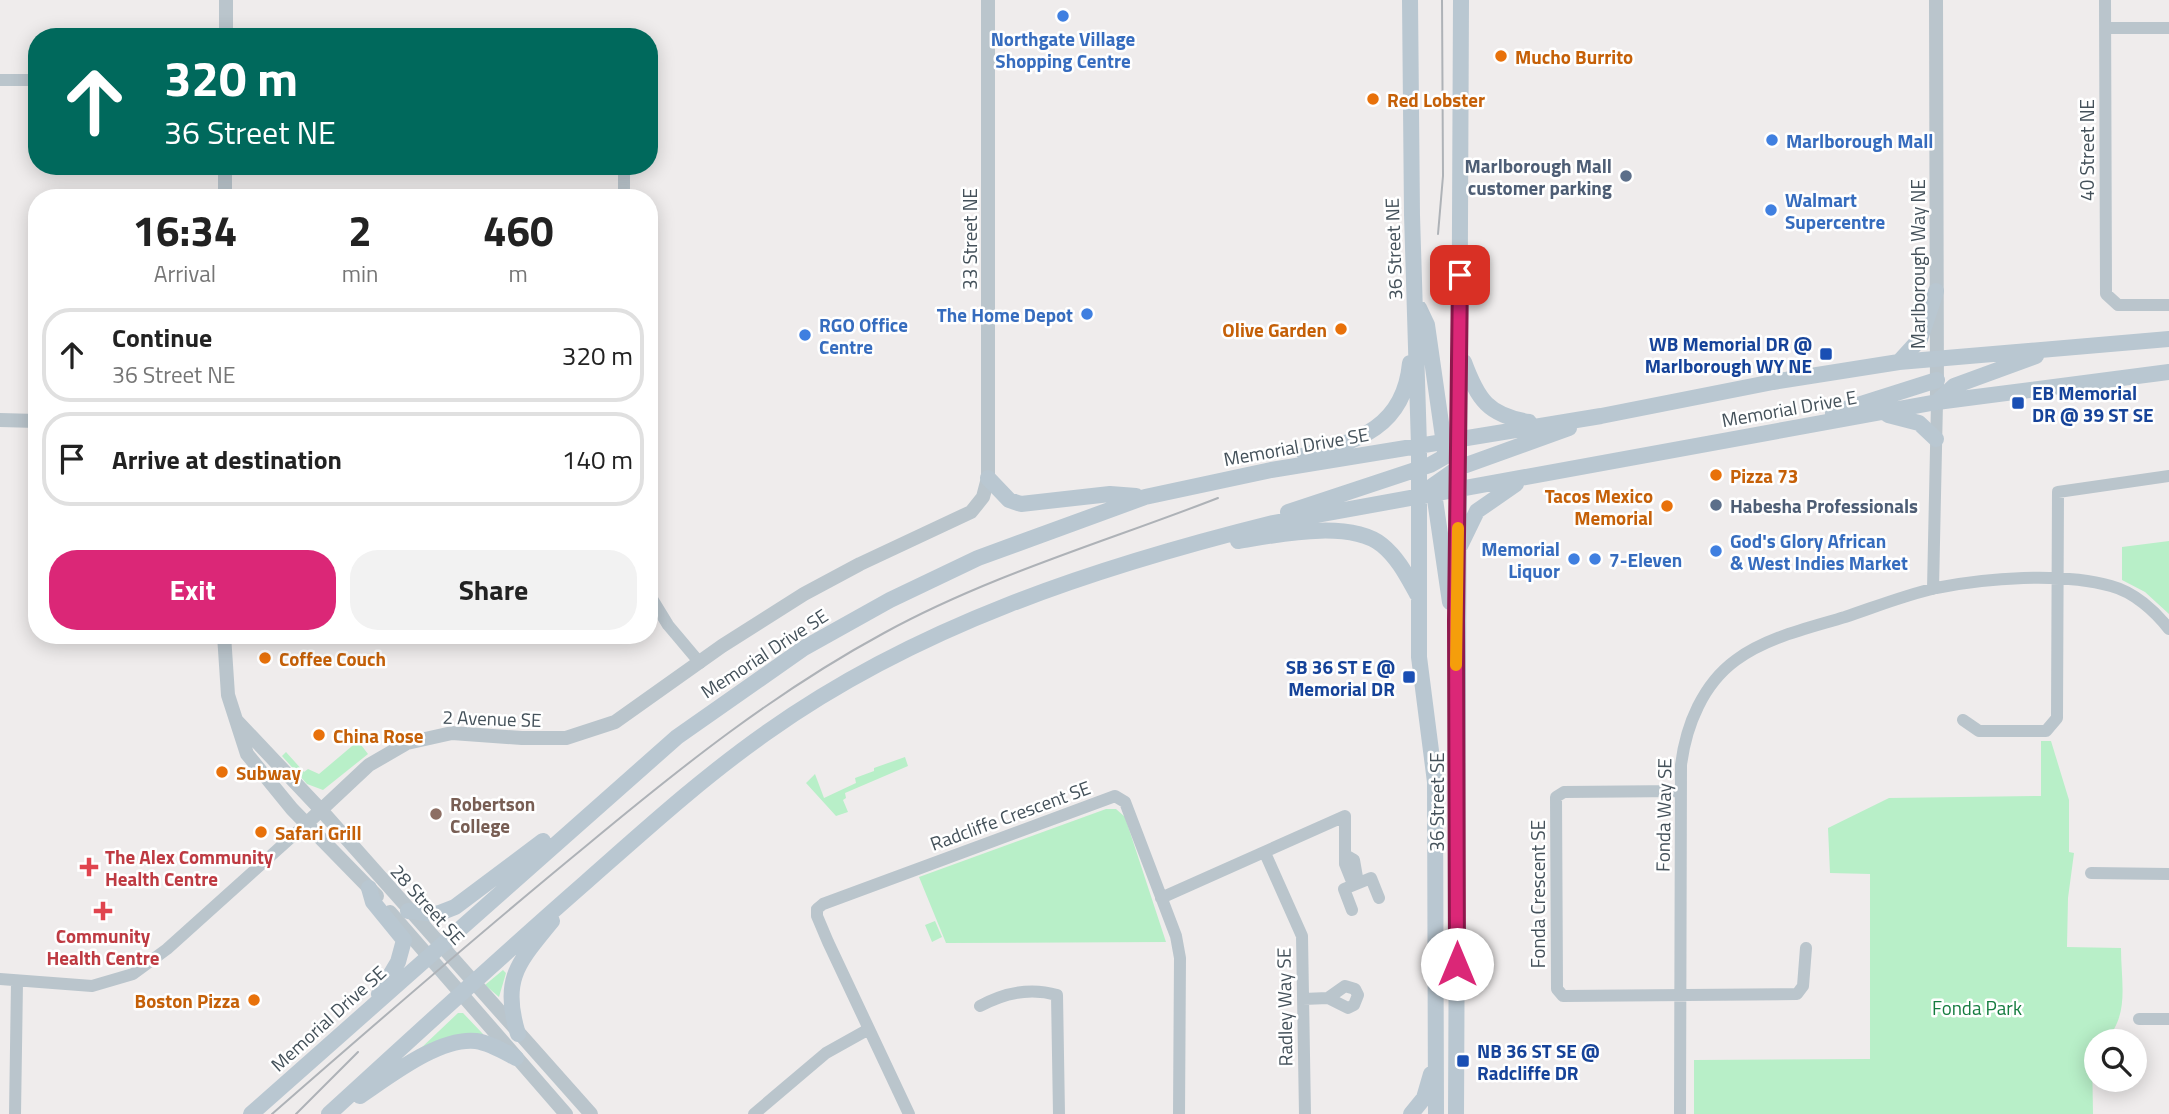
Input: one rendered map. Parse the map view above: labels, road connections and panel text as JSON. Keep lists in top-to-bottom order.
{
  "streets": {
    "main road": [
      "36 Street NE",
      "Memorial Drive E",
      "Memorial Drive SE",
      "36 Street SE"
    ],
    "street": [
      "40 Street NE",
      "33 Street NE",
      "Marlborough Way NE",
      "2 Avenue SE",
      "Radcliffe Crescent SE",
      "Fonda Way SE",
      "Fonda Crescent SE",
      "28 Street SE",
      "Radley Way SE"
    ]
  },
  "crossings": [
    ["33 Street NE", "2 Avenue SE"],
    ["36 Street NE", "Memorial Drive E"],
    ["36 Street NE", "Memorial Drive SE"],
    ["Marlborough Way NE", "Memorial Drive E"],
    ["Memorial Drive E", "Memorial Drive SE"],
    ["Memorial Drive E", "36 Street SE"],
    ["Memorial Drive SE", "28 Street SE"],
    ["2 Avenue SE", "28 Street SE"],
    ["Fonda Way SE", "Fonda Crescent SE"]
  ],
  "parks": ["Fonda Park"],
  "places": {
    "other": [
      "Northgate Village Shopping Centre",
      "Mucho Burrito",
      "Red Lobster",
      "Marlborough Mall",
      "Marlborough Mall customer parking",
      "Walmart Supercentre",
      "The Home Depot",
      "Olive Garden",
      "RGO Office Centre",
      "Pizza 73",
      "Habesha Professionals",
      "Tacos Mexico Memorial",
      "God's Glory African & West Indies Market",
      "Memorial Liquor",
      "7-Eleven",
      "Coffee Couch",
      "China Rose",
      "Subway",
      "Robertson College",
      "Safari Grill",
      "Boston Pizza"
    ],
    "transit": [
      "WB Memorial DR @ Marlborough WY NE",
      "EB Memorial DR @ 39 ST SE",
      "SB 36 ST E @ Memorial DR",
      "NB 36 ST SE @ Radcliffe DR"
    ],
    "health": ["The Alex Community Health Centre", "Community Health Centre"]
  },
  "page": {
    "turn": ["320 m", "36 Street NE"],
    "eta": [
      "16:34",
      "Arrival",
      "2",
      "min",
      "460",
      "m"
    ],
    "list": [
      {
        "name": "Continue",
        "note": "36 Street NE",
        "value": "320 m"
      },
      {
        "name": "Arrive at destination",
        "value": "140 m"
      }
    ],
    "buttons": ["Exit", "Share"]
  }
}
